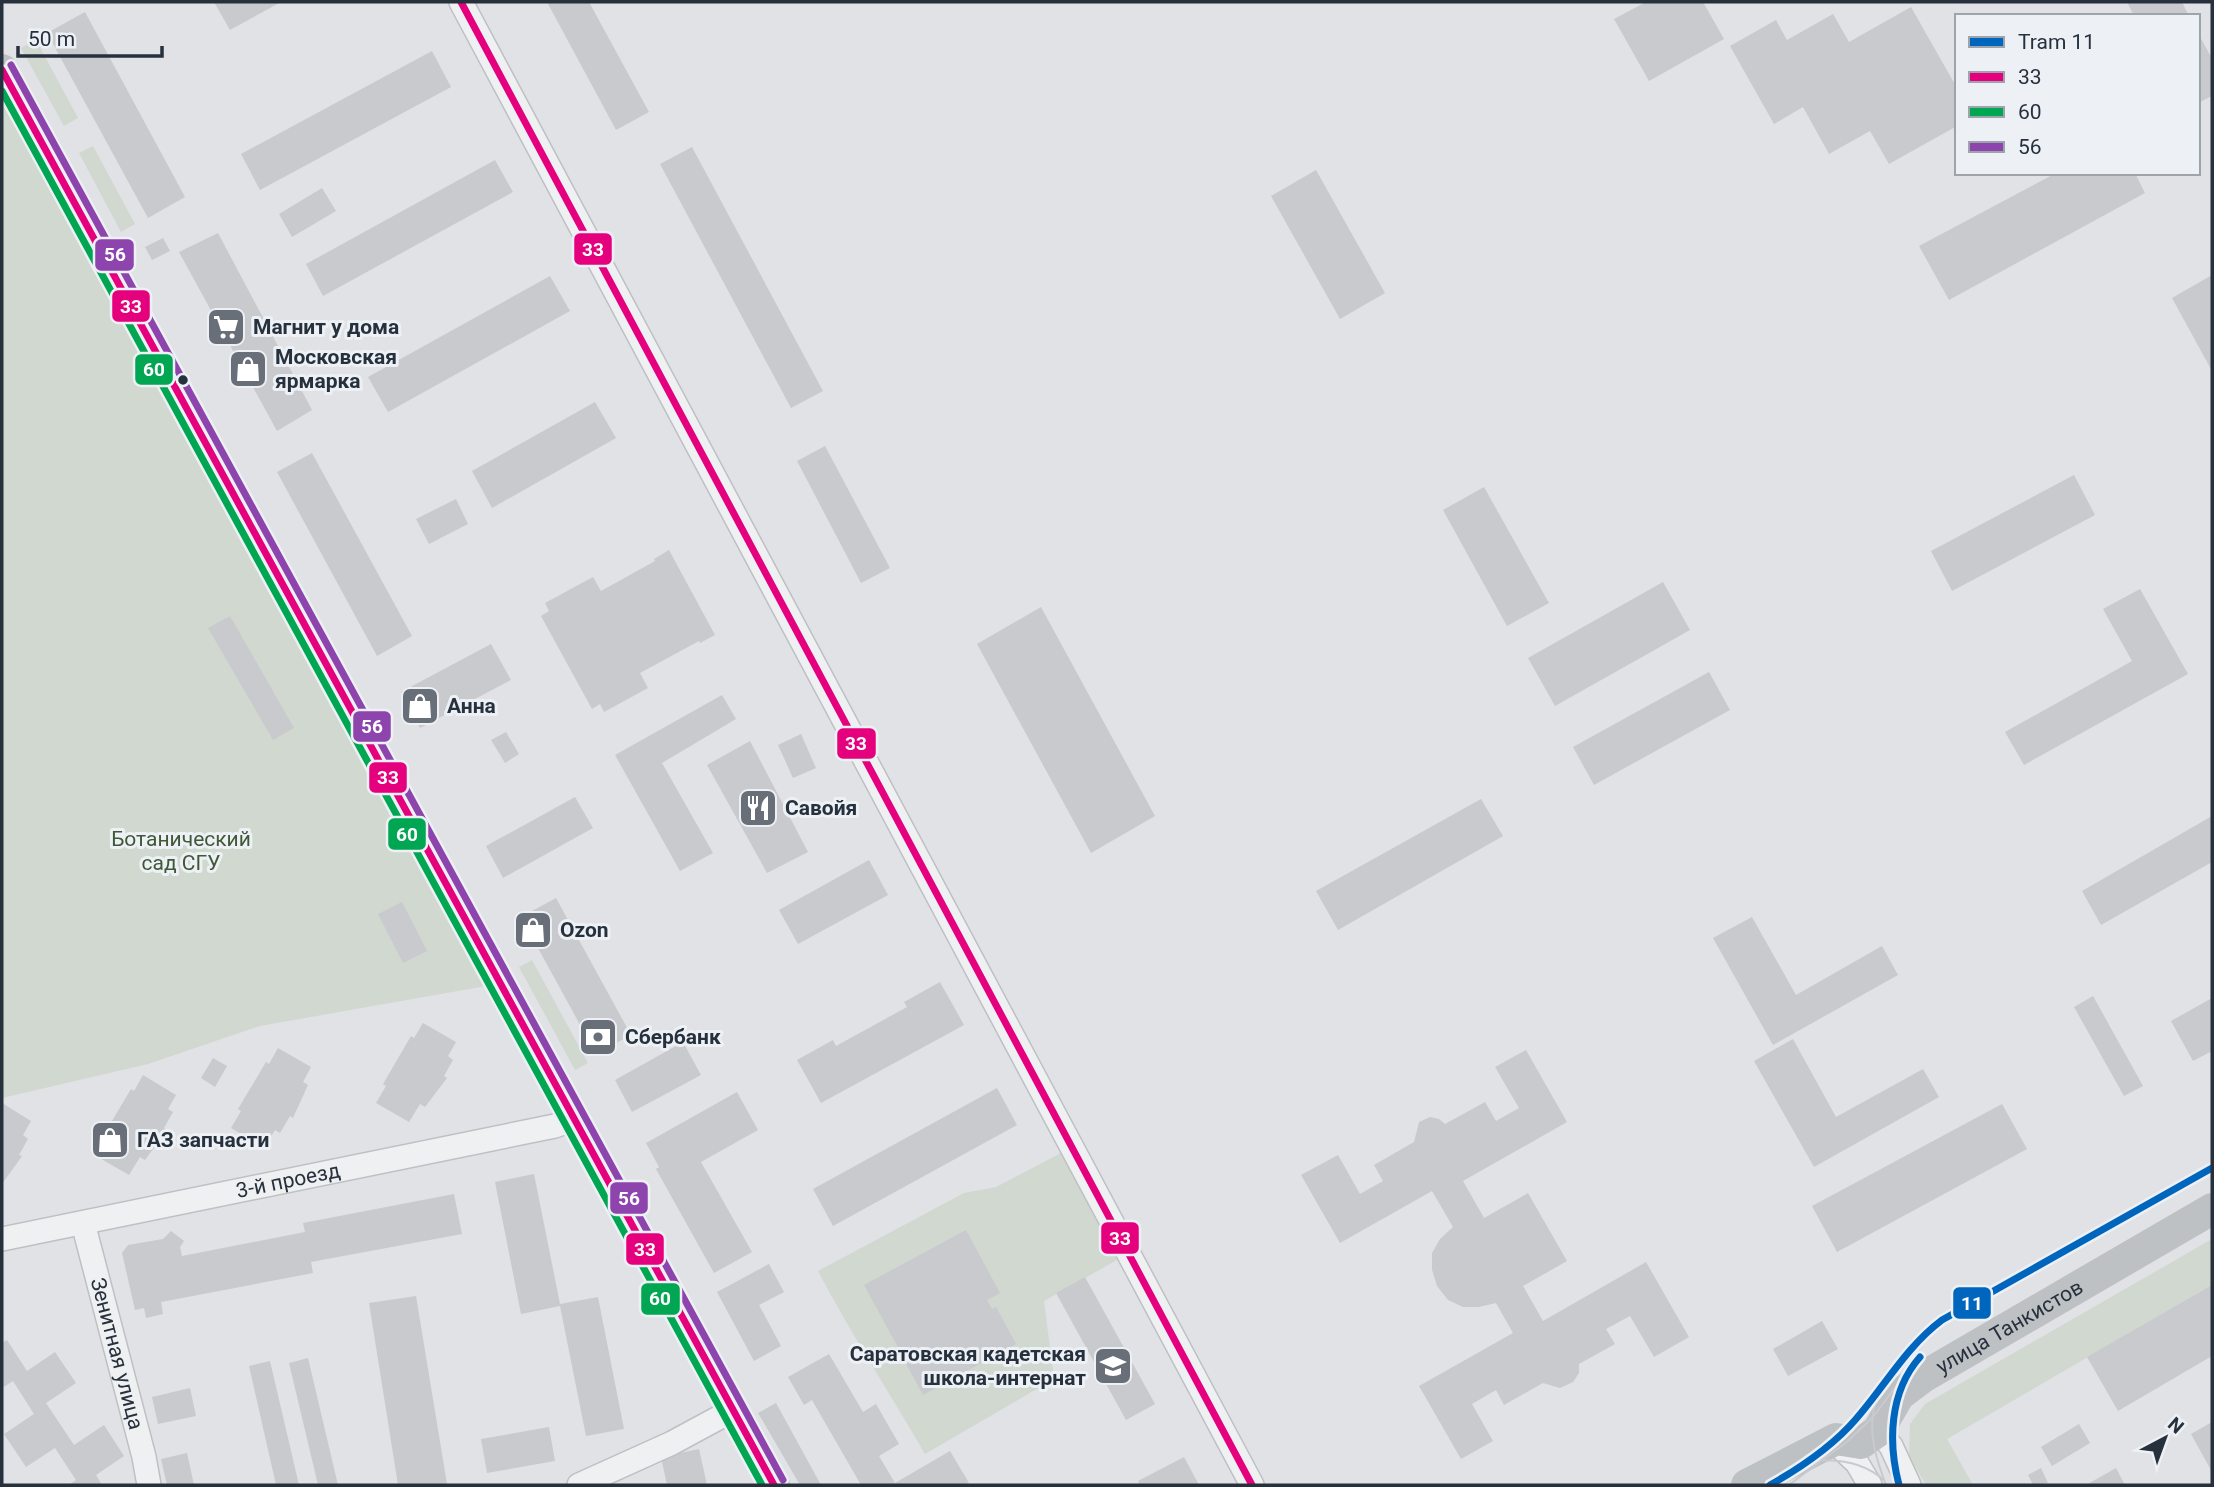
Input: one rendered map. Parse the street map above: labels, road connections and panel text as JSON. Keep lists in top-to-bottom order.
{
  "streets": {
    "main road": ["улица Танкистов"],
    "street": ["3-й проезд", "Зенитная улица"]
  },
  "crossings": [
    ["3-й проезд", "Зенитная улица"]
  ],
  "parks": ["Ботанический сад СГУ"],
  "places": {
    "supermarket": ["Магнит у дома"],
    "shop": [
      "Московская ярмарка",
      "Анна",
      "Ozon",
      "ГАЗ запчасти"
    ],
    "restaurant": ["Савойя"],
    "bank": ["Сбербанк"],
    "school or university": ["Саратовская кадетская школа-интернат"]
  },
  "lines": [
    "transit line 33",
    "transit line 56",
    "transit line 60",
    "tram line 11"
  ],
  "legend": [
    "Tram 11",
    "33",
    "60",
    "56"
  ],
  "scale_bar": "50 m",
  "north": "top right"
}
